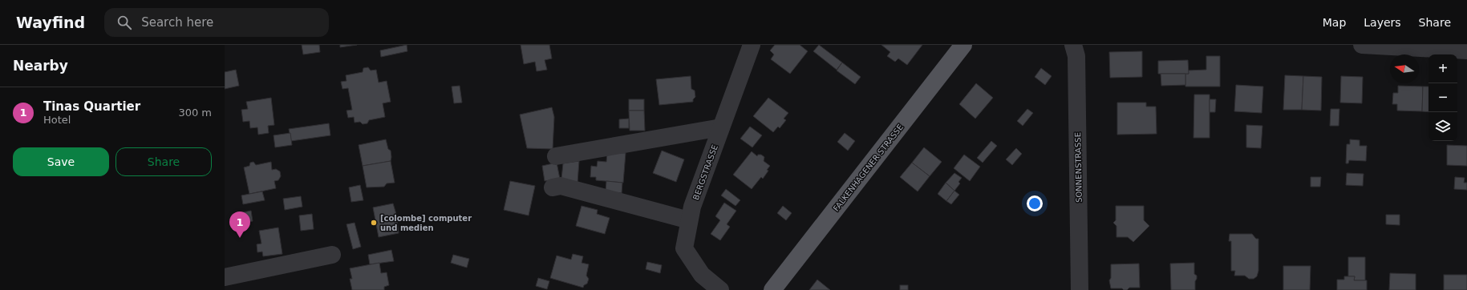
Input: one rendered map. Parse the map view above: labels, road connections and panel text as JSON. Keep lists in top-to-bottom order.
{
  "streets": {
    "main road": ["FALKENHAGENER STRASSE"],
    "street": ["SONNENSTRASSE", "BERGSTRASSE"]
  },
  "places": ["[colombe] computer und medien"],
  "north": "left",
  "page": {
    "header": "Wayfind",
    "search": "Search here",
    "nav": ["Map", "Layers", "Share"],
    "heading": "Nearby",
    "map_buttons": ["+", "−"],
    "list": [
      {
        "mark": "1",
        "name": "Tinas Quartier",
        "note": "Hotel",
        "value": "300 m"
      }
    ],
    "buttons": ["Save", "Share"],
    "pins": "1"
  }
}
